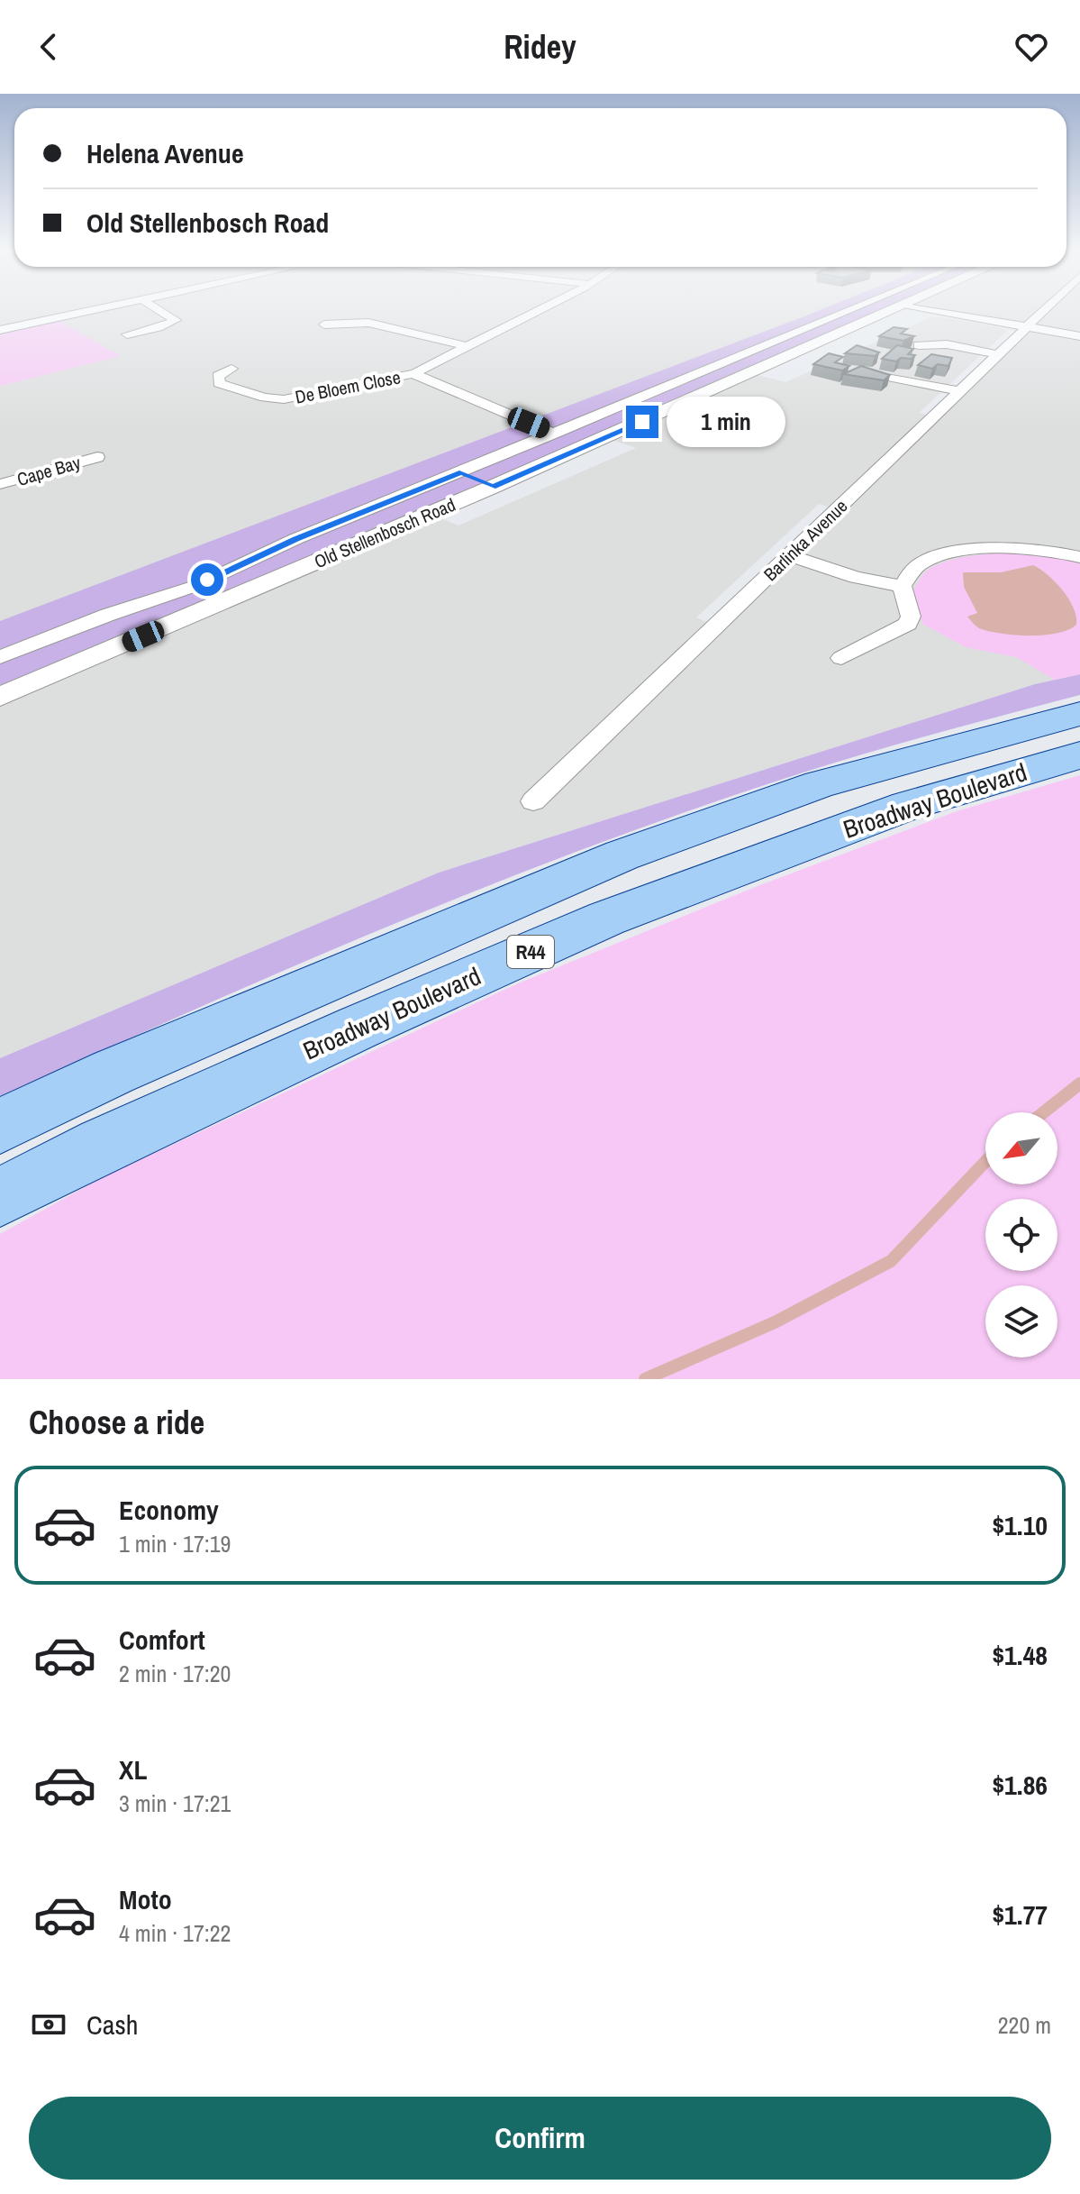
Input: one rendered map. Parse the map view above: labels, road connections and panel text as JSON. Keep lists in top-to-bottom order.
{
  "streets": {
    "main road": ["Broadway Boulevard", "R44"],
    "street": [
      "De Bloem Close",
      "Cape Bay",
      "Old Stellenbosch Road",
      "Barlinka Avenue"
    ]
  },
  "north": "bottom left",
  "page": {
    "header": "Ridey",
    "banner": ["Helena Avenue", "Old Stellenbosch Road"],
    "bubble": "1 min",
    "heading": "Choose a ride",
    "list": [
      {
        "name": "Economy",
        "note": "1 min · 17:19",
        "value": "$1.10"
      },
      {
        "name": "Comfort",
        "note": "2 min · 17:20",
        "value": "$1.48"
      },
      {
        "name": "XL",
        "note": "3 min · 17:21",
        "value": "$1.86"
      },
      {
        "name": "Moto",
        "note": "4 min · 17:22",
        "value": "$1.77"
      }
    ],
    "pay": ["Cash", "220 m"],
    "buttons": "Confirm"
  }
}
